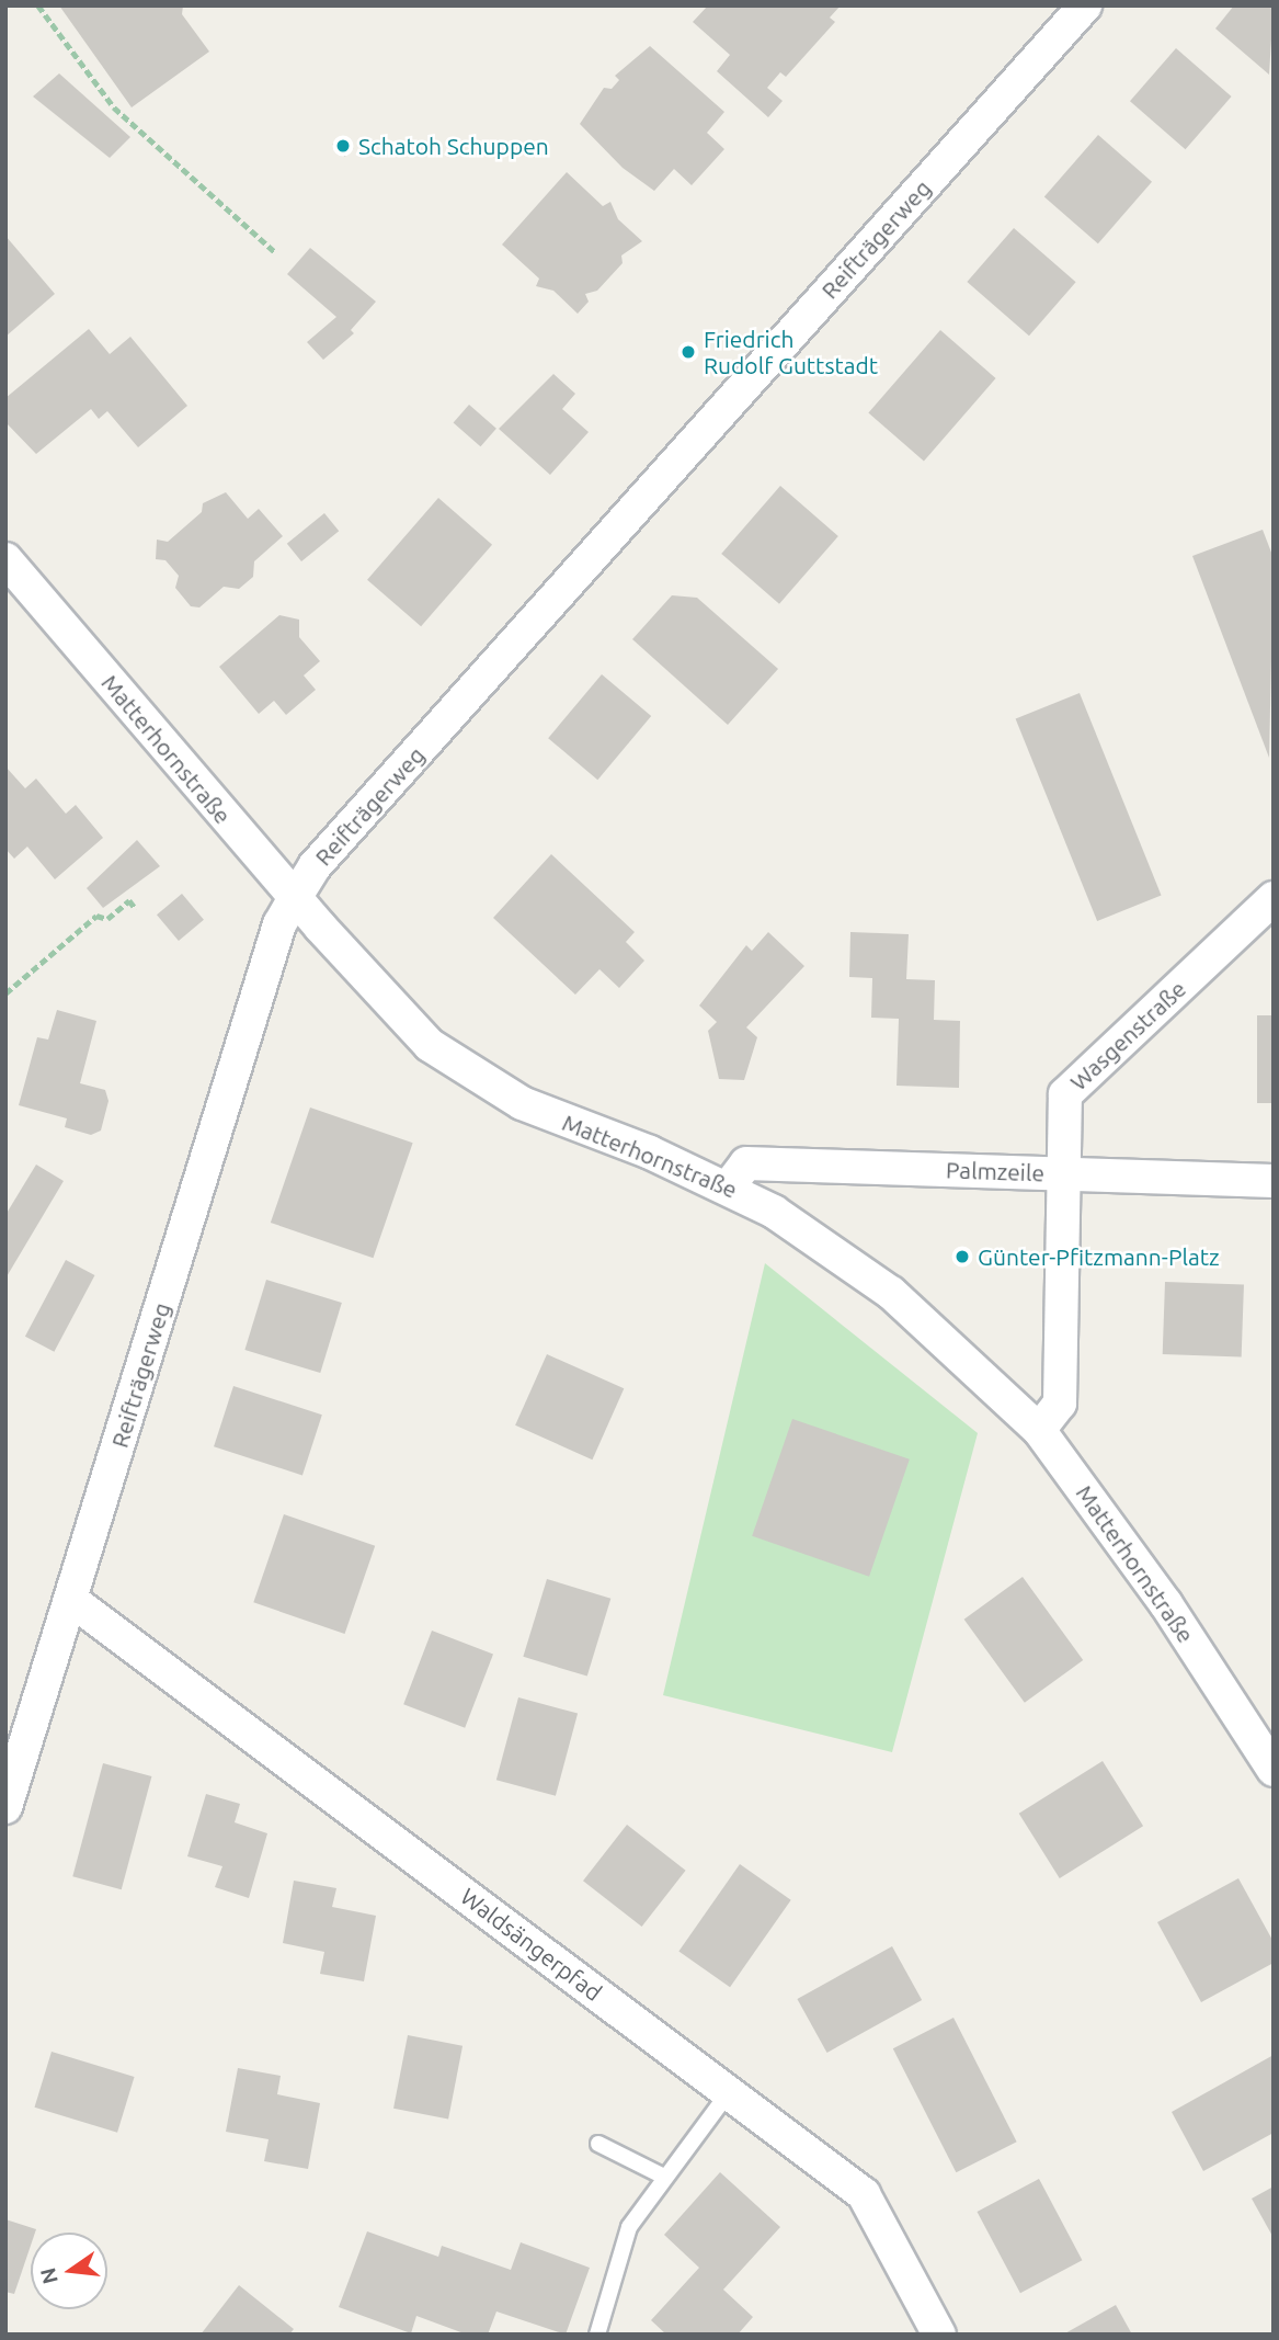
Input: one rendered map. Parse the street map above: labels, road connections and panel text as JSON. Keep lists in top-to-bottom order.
{
  "streets": {
    "street": [
      "Reifträgerweg",
      "Matterhornstraße",
      "Wasgenstraße",
      "Palmzeile",
      "Waldsängerpfad"
    ]
  },
  "crossings": [
    ["Reifträgerweg", "Matterhornstraße"],
    ["Reifträgerweg", "Waldsängerpfad"],
    ["Matterhornstraße", "Wasgenstraße"],
    ["Matterhornstraße", "Palmzeile"],
    ["Wasgenstraße", "Palmzeile"]
  ],
  "places": ["Schatoh Schuppen", "Friedrich Rudolf Guttstadt", "Günter-Pfitzmann-Platz"],
  "north": "left"
}
